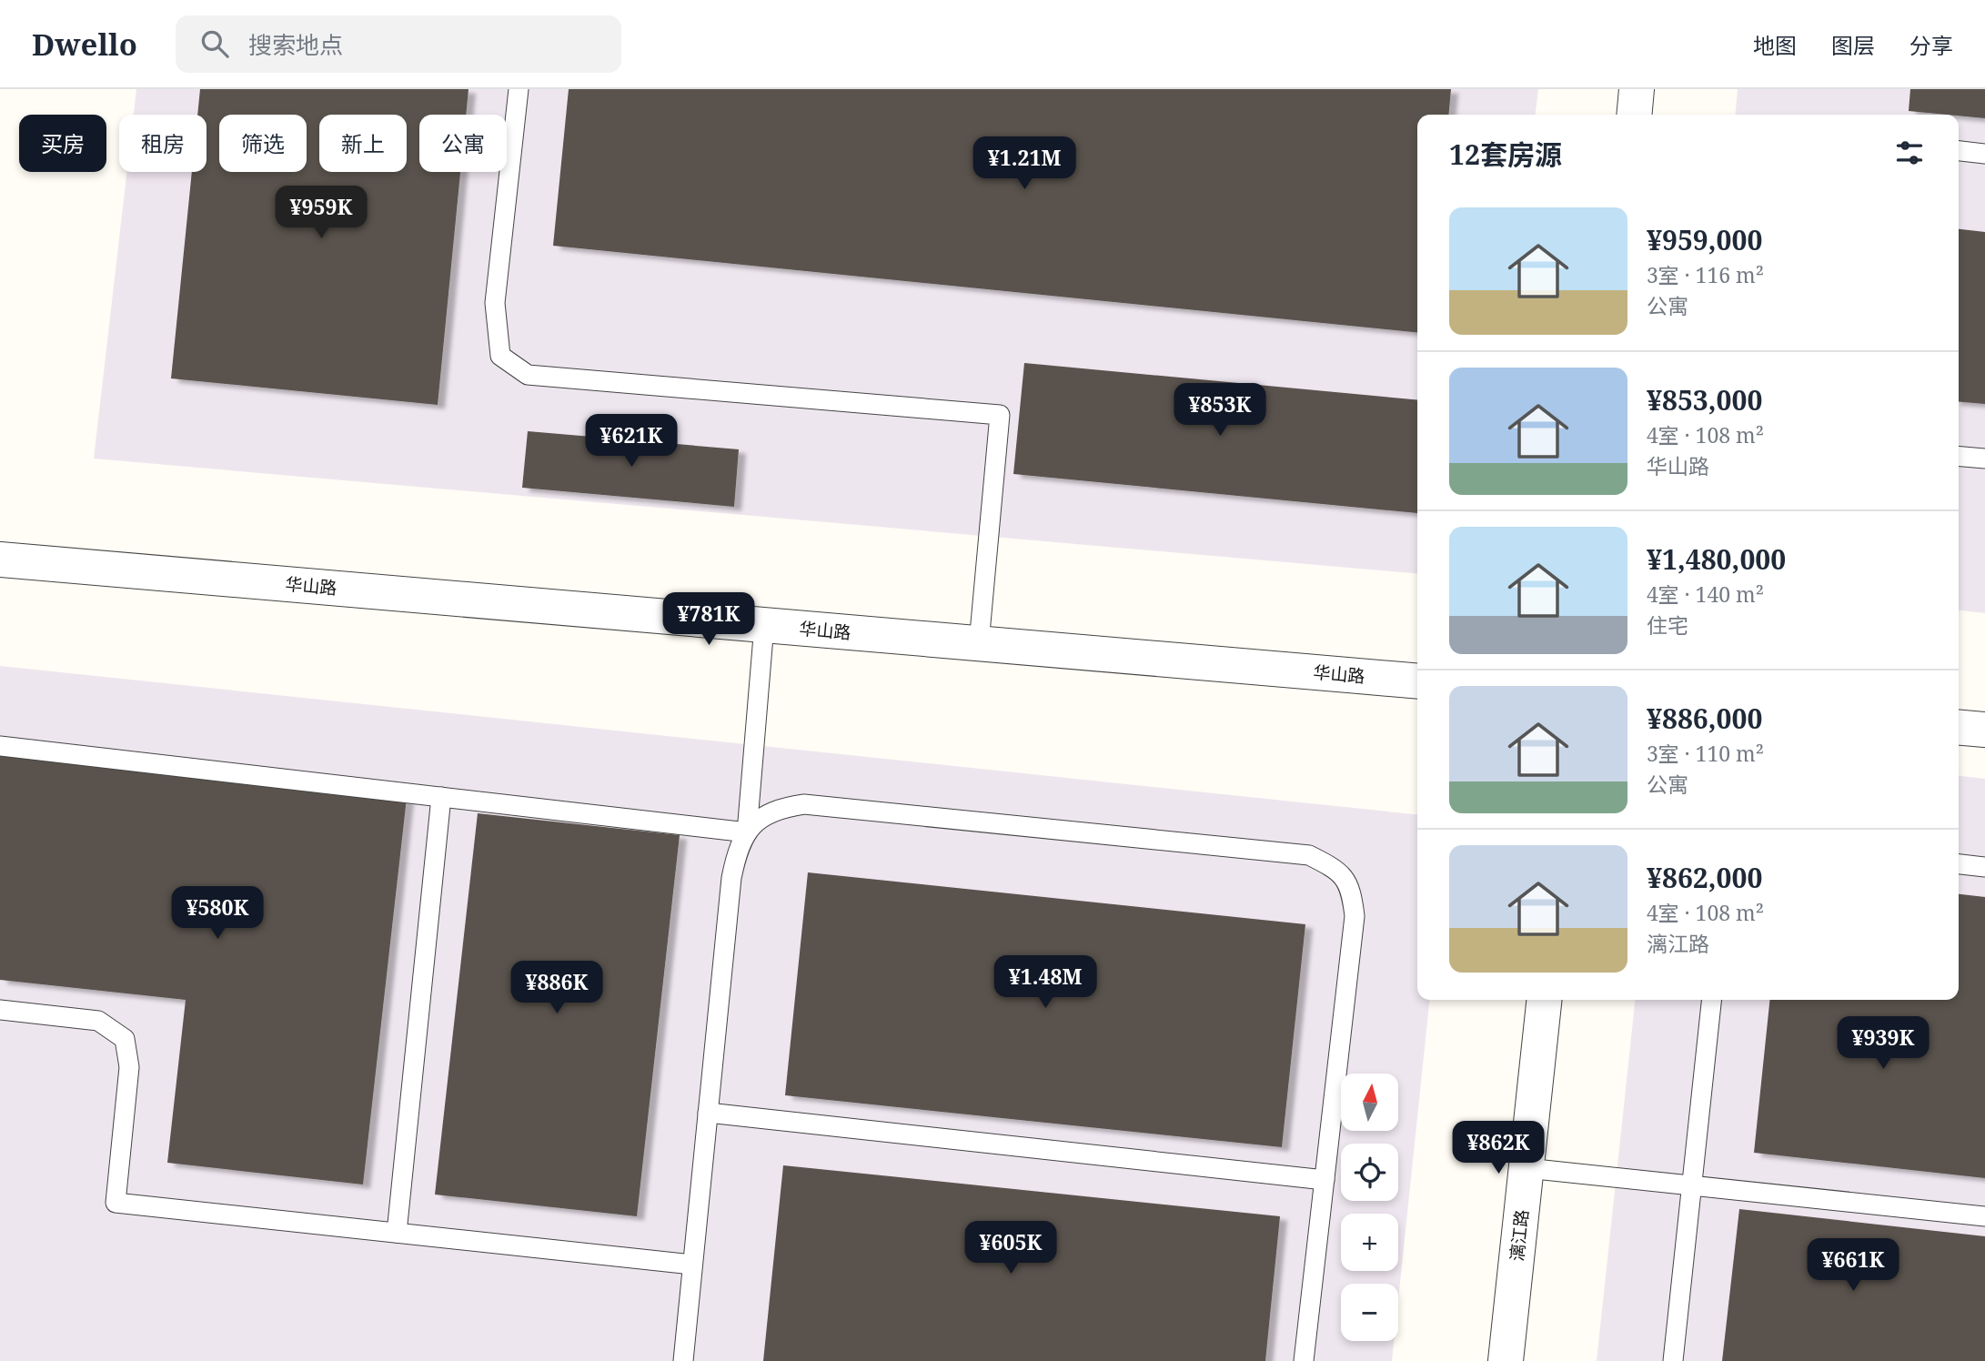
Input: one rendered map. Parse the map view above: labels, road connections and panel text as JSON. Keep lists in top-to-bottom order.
{
  "streets": {
    "street": ["华山路", "漓江路"]
  },
  "north": "top",
  "page": {
    "header": "Dwello",
    "search": "搜索地点",
    "nav": ["地图", "图层", "分享"],
    "chip": [
      "买房",
      "租房",
      "筛选",
      "新上",
      "公寓"
    ],
    "heading": "12套房源",
    "price": [
      "¥1.21M",
      "¥959K",
      "¥853K",
      "¥621K",
      "¥781K",
      "¥580K",
      "¥1.48M",
      "¥886K",
      "¥939K",
      "¥862K",
      "¥605K",
      "¥661K"
    ],
    "list": [
      {
        "name": "¥959,000",
        "note": "3室 · 116 m² · 公寓"
      },
      {
        "name": "¥853,000",
        "note": "4室 · 108 m² · 华山路"
      },
      {
        "name": "¥1,480,000",
        "note": "4室 · 140 m² · 住宅"
      },
      {
        "name": "¥886,000",
        "note": "3室 · 110 m² · 公寓"
      },
      {
        "name": "¥862,000",
        "note": "4室 · 108 m² · 漓江路"
      }
    ],
    "map_buttons": ["+", "−"]
  }
}
